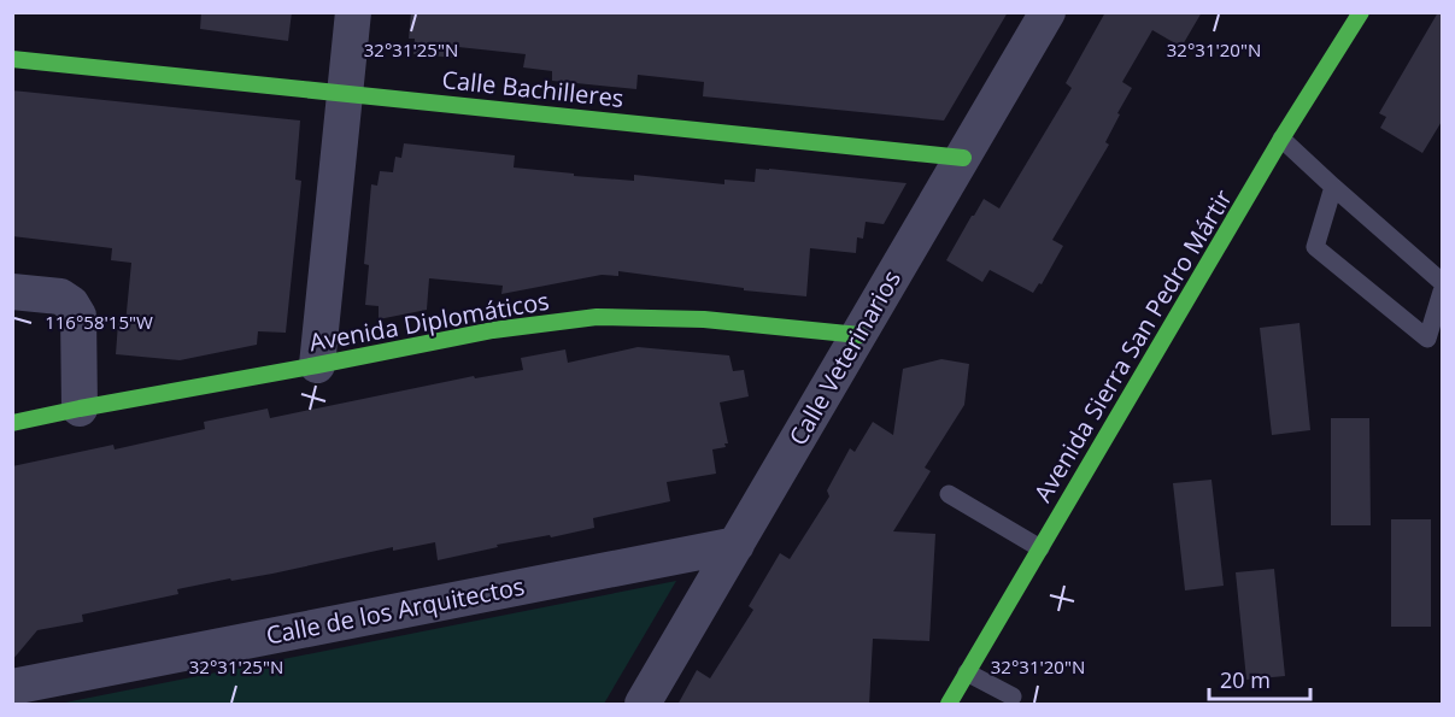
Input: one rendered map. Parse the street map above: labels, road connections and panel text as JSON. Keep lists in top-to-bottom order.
{
  "streets": {
    "street": [
      "Calle Bachilleres",
      "Avenida Diplomáticos",
      "Avenida Sierra San Pedro Mártir",
      "Calle Veterinarios",
      "Calle de los Arquitectos"
    ]
  },
  "crossings": [
    ["Calle Bachilleres", "Calle Veterinarios"],
    ["Avenida Diplomáticos", "Calle Veterinarios"],
    ["Calle Veterinarios", "Calle de los Arquitectos"]
  ],
  "scale_bar": "20 m",
  "coordinates": ["32°31'25\"N", "32°31'20\"N", "116°58'15\"W"]
}
